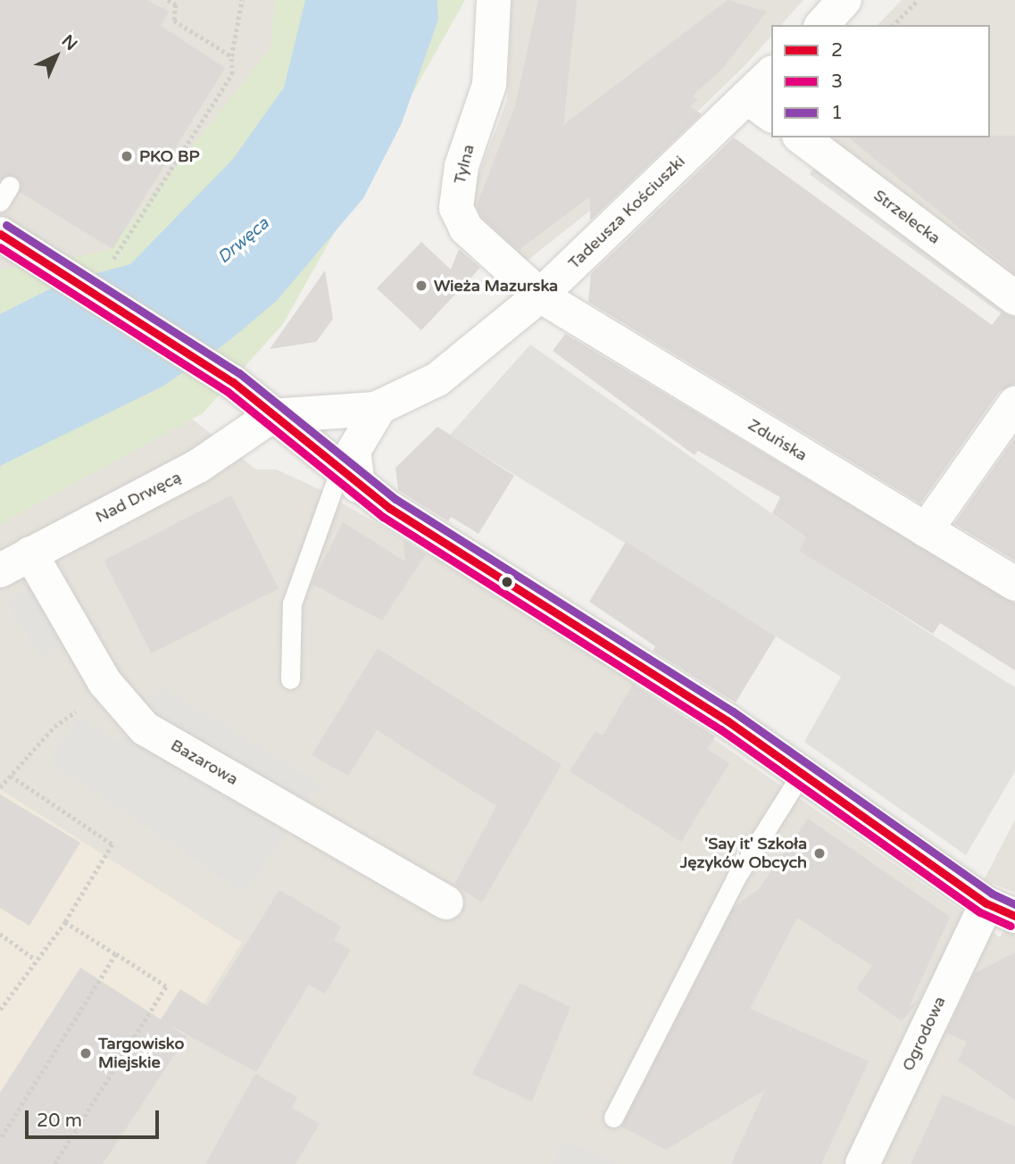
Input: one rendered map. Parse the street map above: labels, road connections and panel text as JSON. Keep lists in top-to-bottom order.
{
  "streets": {
    "street": [
      "Tylna",
      "Tadeusza Kościuszki",
      "Strzelecka",
      "Zduńska",
      "Nad Drwęcą",
      "Bazarowa",
      "Ogrodowa"
    ]
  },
  "crossings": [
    ["Tylna", "Tadeusza Kościuszki"],
    ["Tylna", "Zduńska"],
    ["Tadeusza Kościuszki", "Zduńska"],
    ["Tadeusza Kościuszki", "Nad Drwęcą"],
    ["Nad Drwęcą", "Bazarowa"]
  ],
  "water": ["Drwęca"],
  "places": [
    "PKO BP",
    "Wieża Mazurska",
    "'Say it' Szkoła Języków Obcych",
    "Targowisko Miejskie"
  ],
  "lines": ["transit line 1", "transit line 2", "transit line 3"],
  "legend": ["2", "3", "1"],
  "scale_bar": "20 m",
  "north": "top right"
}
